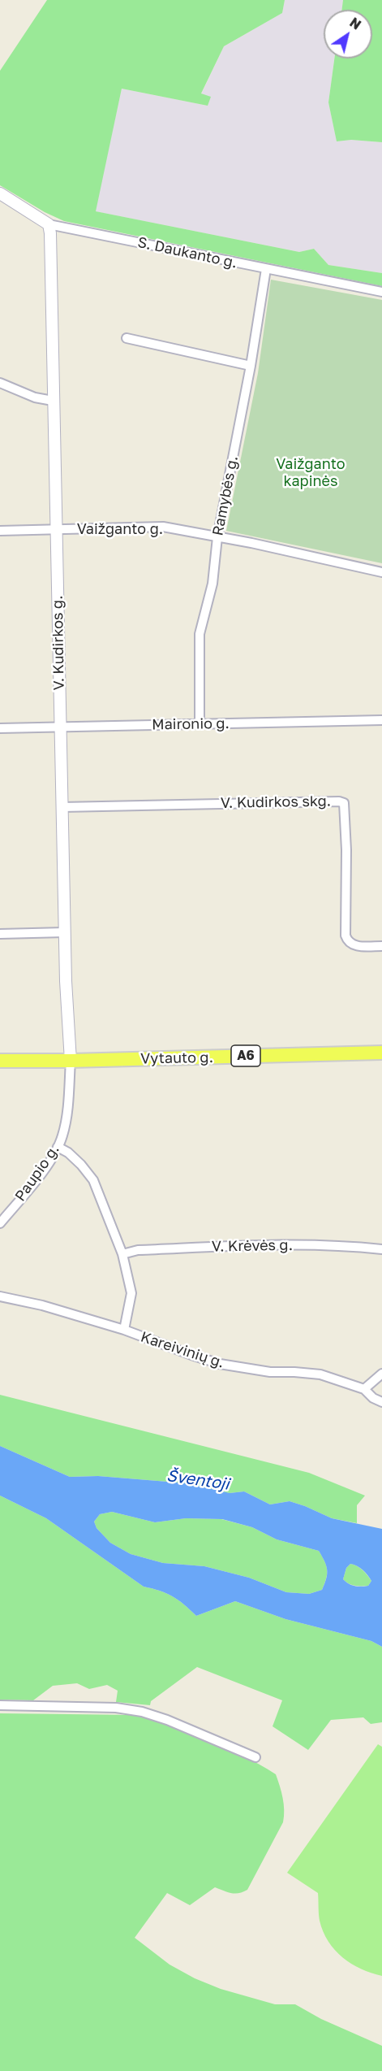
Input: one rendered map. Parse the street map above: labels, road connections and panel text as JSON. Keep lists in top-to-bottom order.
{
  "streets": {
    "main road": ["A6", "Vytauto g."],
    "street": [
      "S. Daukanto g.",
      "Ramybės g.",
      "Vaižganto g.",
      "V. Kudirkos g.",
      "Maironio g.",
      "V. Kudirkos skg.",
      "Paupio g.",
      "V. Krėvės g.",
      "Kareivinių g."
    ]
  },
  "crossings": [
    ["S. Daukanto g.", "Ramybės g."],
    ["S. Daukanto g.", "V. Kudirkos g."],
    ["Ramybės g.", "Vaižganto g."],
    ["Ramybės g.", "Maironio g."],
    ["Vaižganto g.", "V. Kudirkos g."],
    ["V. Kudirkos g.", "Maironio g."],
    ["V. Kudirkos g.", "V. Kudirkos skg."],
    ["V. Kudirkos g.", "Vytauto g."],
    ["V. Kudirkos g.", "Paupio g."],
    ["Vytauto g.", "Paupio g."],
    ["Paupio g.", "Kareivinių g."],
    ["V. Krėvės g.", "Kareivinių g."]
  ],
  "water": ["Šventoji"],
  "parks": ["Vaižganto kapinės"],
  "north": "top right"
}
